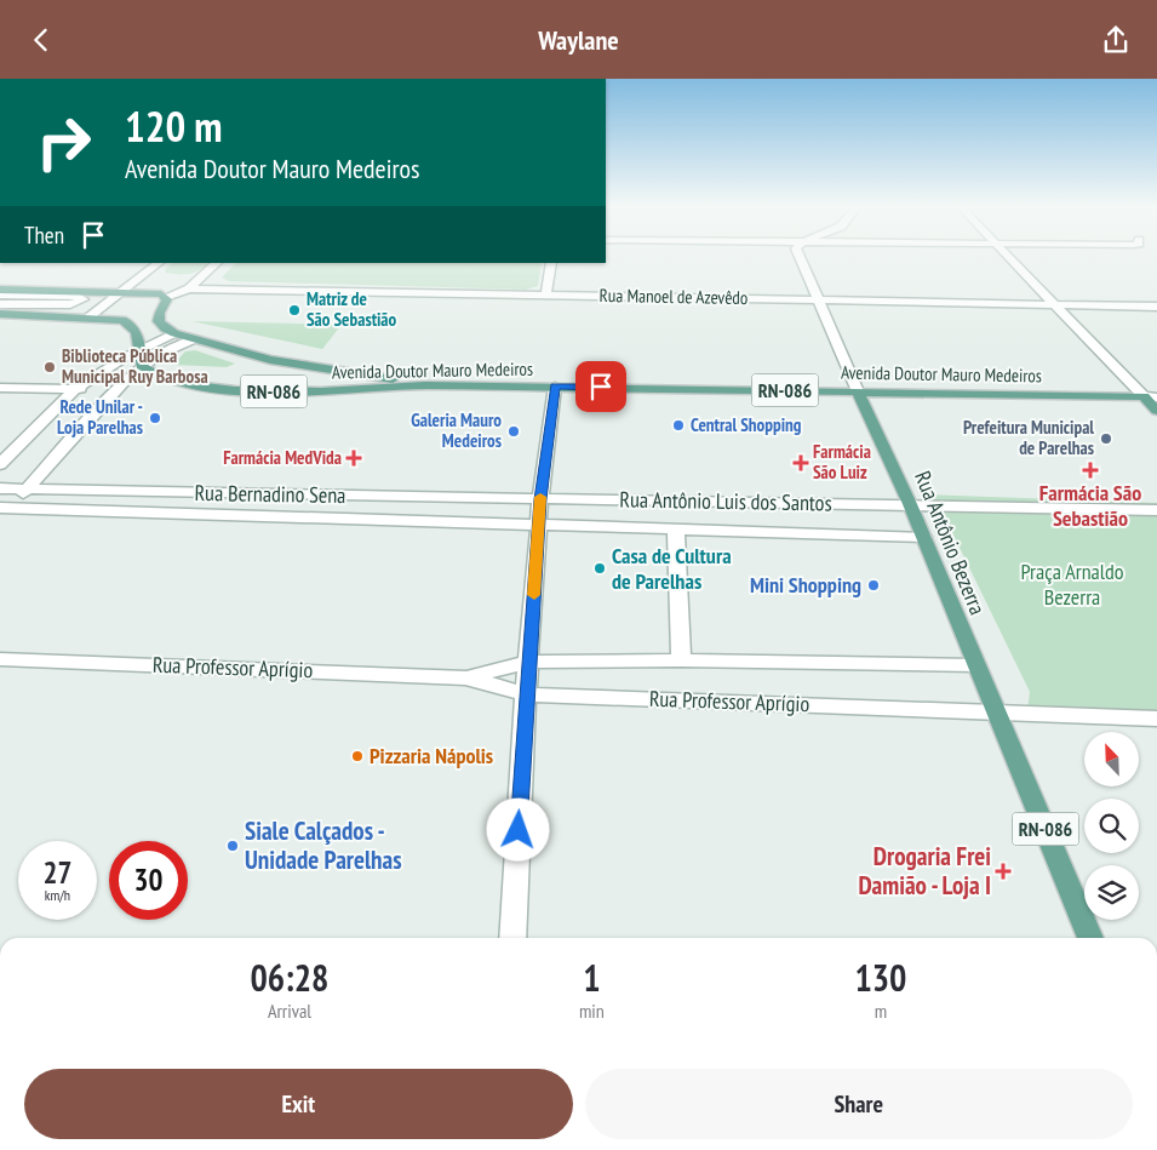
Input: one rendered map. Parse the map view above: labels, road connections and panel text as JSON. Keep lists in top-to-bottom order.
{
  "streets": {
    "main road": ["Avenida Doutor Mauro Medeiros", "RN-086", "Rua Antônio Bezerra"],
    "street": [
      "Rua Manoel de Azevêdo",
      "Rua Bernadino Sena",
      "Rua Antônio Luis dos Santos",
      "Rua Professor Aprígio"
    ]
  },
  "crossings": [
    ["Avenida Doutor Mauro Medeiros", "RN-086"],
    ["Avenida Doutor Mauro Medeiros", "Rua Antônio Bezerra"],
    ["RN-086", "Rua Antônio Bezerra"],
    ["RN-086", "Rua Professor Aprígio"],
    ["Rua Bernadino Sena", "Rua Antônio Luis dos Santos"],
    ["Rua Bernadino Sena", "Rua Antônio Bezerra"],
    ["Rua Antônio Luis dos Santos", "Rua Antônio Bezerra"],
    ["Rua Antônio Bezerra", "Rua Professor Aprígio"]
  ],
  "parks": ["Praça Arnaldo Bezerra"],
  "places": {
    "other": [
      "Matriz de São Sebastião",
      "Biblioteca Pública Municipal Ruy Barbosa",
      "Rede Unilar - Loja Parelhas",
      "Central Shopping",
      "Galeria Mauro Medeiros",
      "Prefeitura Municipal de Parelhas",
      "Casa de Cultura de Parelhas",
      "Mini Shopping",
      "Pizzaria Nápolis",
      "Siale Calçados - Unidade Parelhas"
    ],
    "health": [
      "Farmácia MedVida",
      "Farmácia São Luiz",
      "Farmácia São Sebastião",
      "Drogaria Frei Damião - Loja I"
    ]
  },
  "north": "top left",
  "page": {
    "header": "Waylane",
    "turn": ["120 m", "Avenida Doutor Mauro Medeiros"],
    "then": "Then",
    "speed": "27 km/h",
    "limit": "30",
    "eta": [
      "06:28",
      "Arrival",
      "1",
      "min",
      "130",
      "m"
    ],
    "buttons": ["Exit", "Share"]
  }
}
